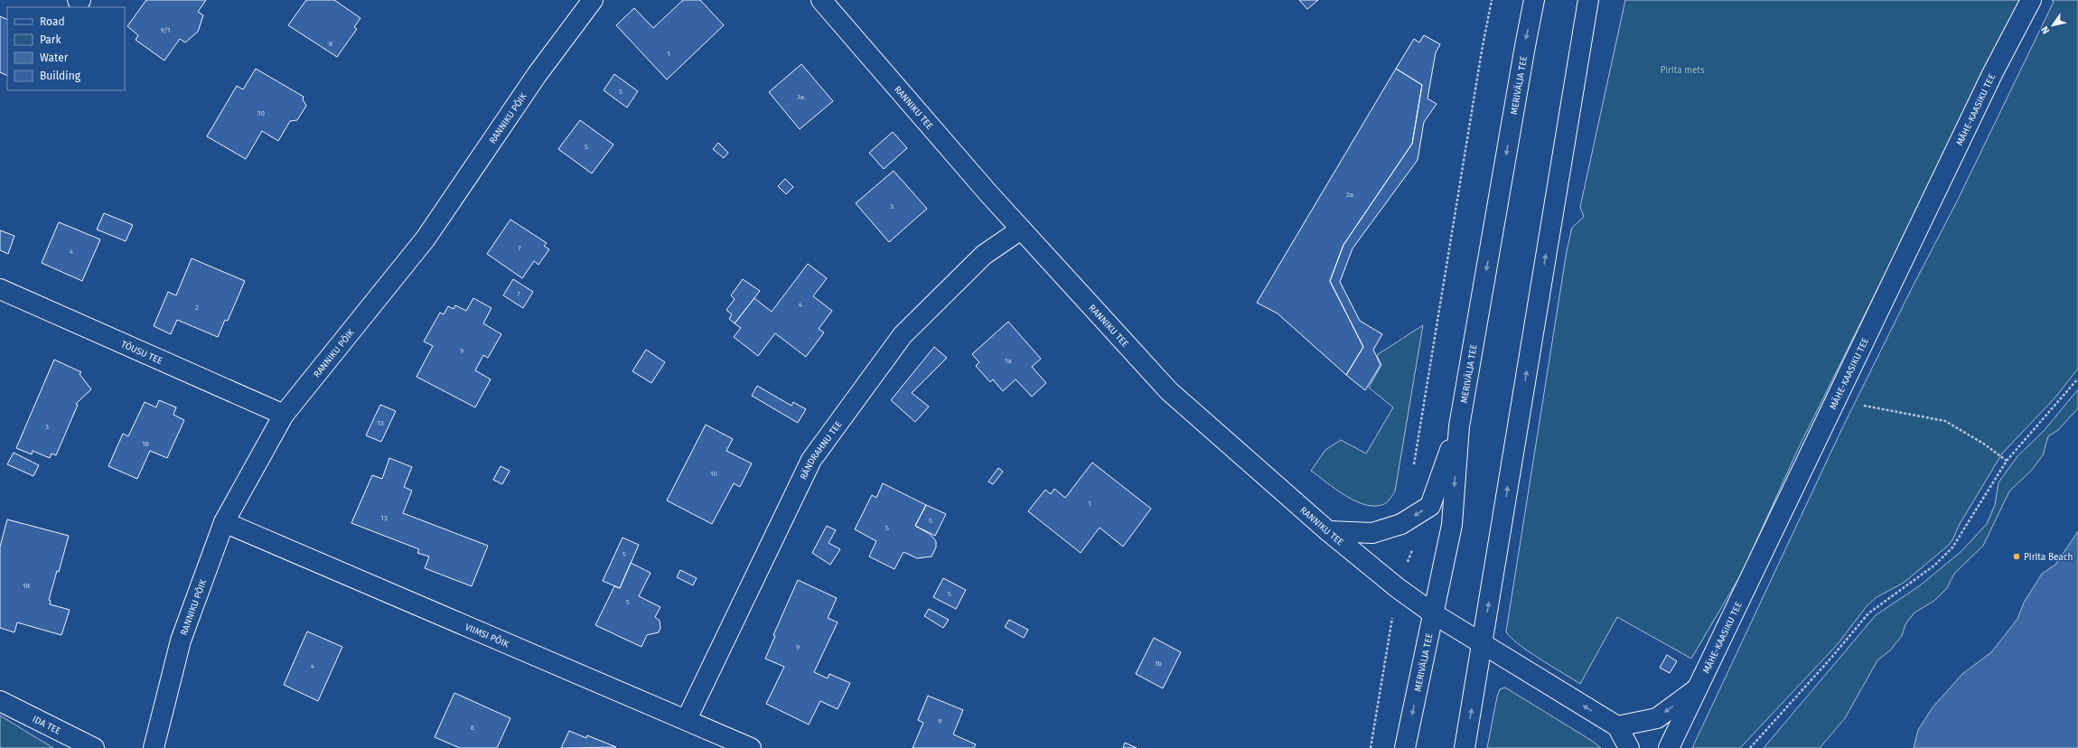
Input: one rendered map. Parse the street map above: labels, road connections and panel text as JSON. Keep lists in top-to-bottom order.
{
  "streets": {
    "street": [
      "MERIVÄLJA TEE",
      "RANNIKU TEE",
      "MÄHE-KAASIKU TEE",
      "RANNIKU PÕIK",
      "TÕUSU TEE",
      "RÄNDRAHNU TEE",
      "VIIMSI PÕIK",
      "IDA TEE"
    ]
  },
  "crossings": [
    ["MERIVÄLJA TEE", "RANNIKU TEE"],
    ["RANNIKU TEE", "RÄNDRAHNU TEE"],
    ["RANNIKU PÕIK", "TÕUSU TEE"],
    ["RANNIKU PÕIK", "VIIMSI PÕIK"],
    ["RÄNDRAHNU TEE", "VIIMSI PÕIK"]
  ],
  "parks": ["Pirita mets"],
  "places": ["Pirita Beach"],
  "house_numbers": [
    "9/1",
    "8",
    "1",
    "5",
    "3a",
    "10",
    "5",
    "2a",
    "3",
    "7",
    "4",
    "7",
    "4",
    "2",
    "9",
    "1a",
    "13",
    "3",
    "16",
    "10",
    "1",
    "13",
    "5",
    "5",
    "5",
    "18",
    "5",
    "5",
    "9",
    "1b",
    "4",
    "9",
    "6"
  ],
  "legend": [
    "Road",
    "Park",
    "Water",
    "Building"
  ],
  "north": "bottom left"
}
